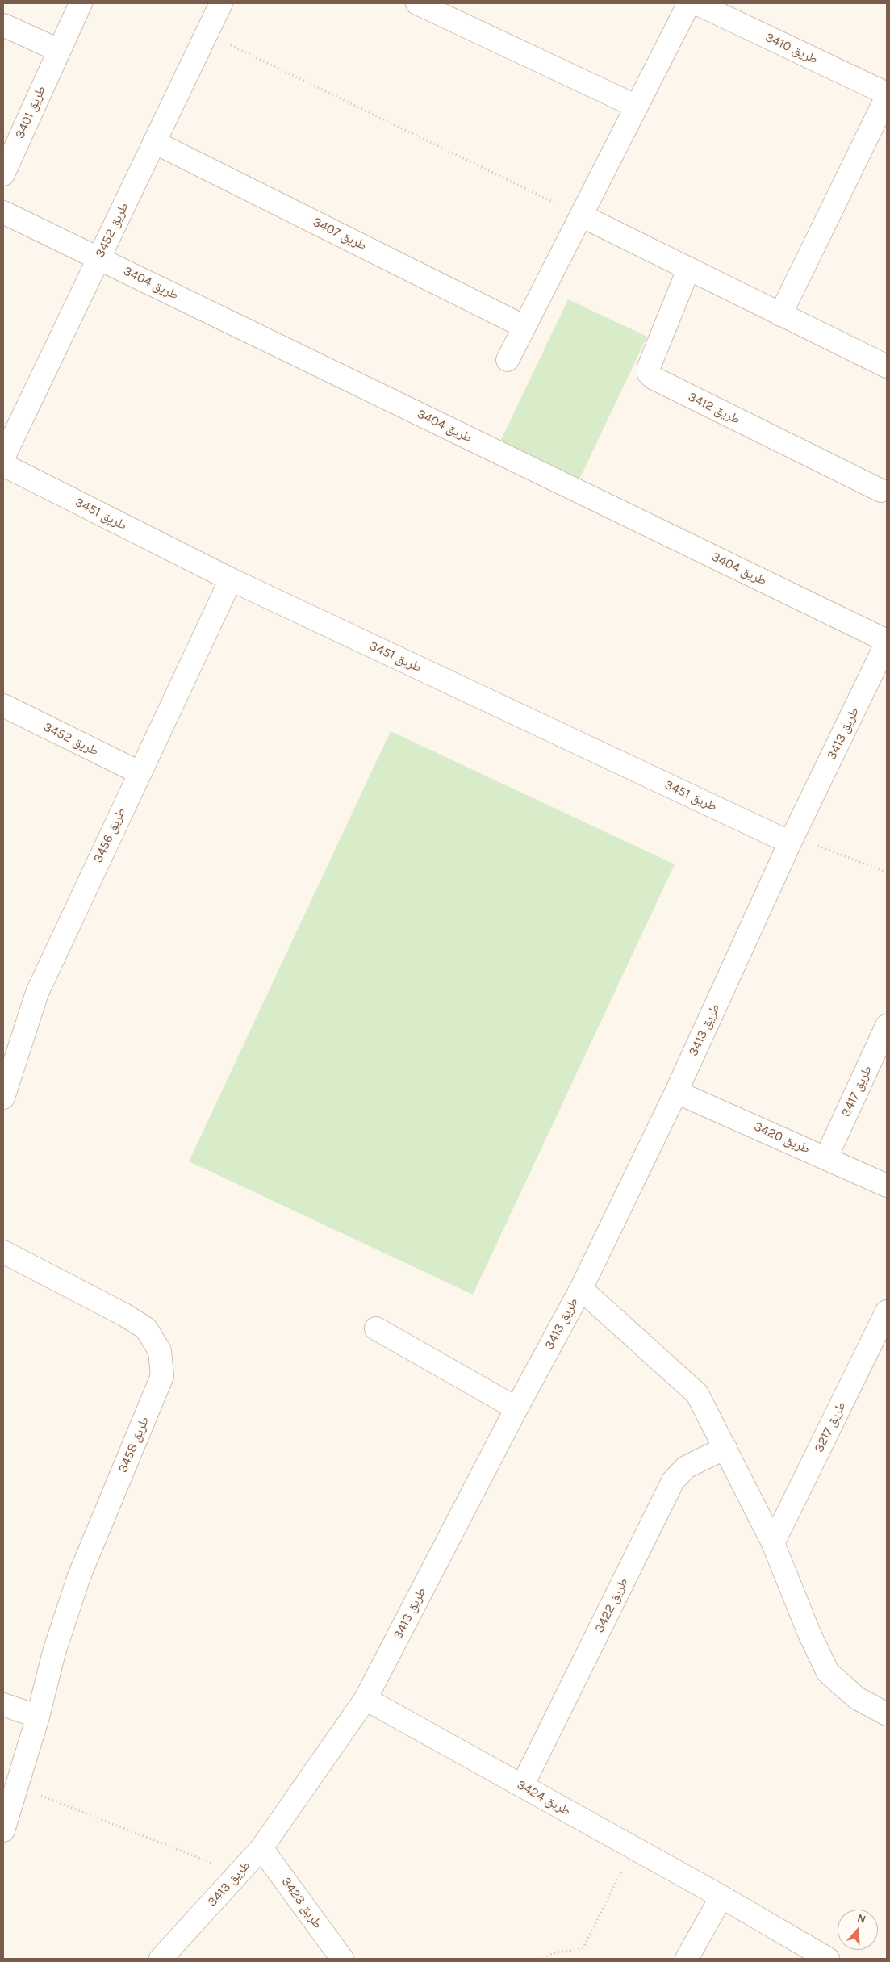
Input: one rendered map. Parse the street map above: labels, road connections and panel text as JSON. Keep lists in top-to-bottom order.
{
  "streets": {
    "street": [
      "طريق 3410",
      "طريق 3401",
      "طريق 3452",
      "طريق 3407",
      "طريق 3404",
      "طريق 3412",
      "طريق 3451",
      "طريق 3413",
      "طريق 3456",
      "طريق 3417",
      "طريق 3420",
      "طريق 3217",
      "طريق 3458",
      "طريق 3422",
      "طريق 3424",
      "طريق 3423"
    ]
  },
  "crossings": [
    ["طريق 3452", "طريق 3407"],
    ["طريق 3452", "طريق 3404"],
    ["طريق 3452", "طريق 3456"],
    ["طريق 3404", "طريق 3413"],
    ["طريق 3451", "طريق 3413"],
    ["طريق 3451", "طريق 3456"],
    ["طريق 3413", "طريق 3420"],
    ["طريق 3413", "طريق 3424"],
    ["طريق 3413", "طريق 3423"],
    ["طريق 3417", "طريق 3420"],
    ["طريق 3422", "طريق 3424"]
  ],
  "north": "top"
}
